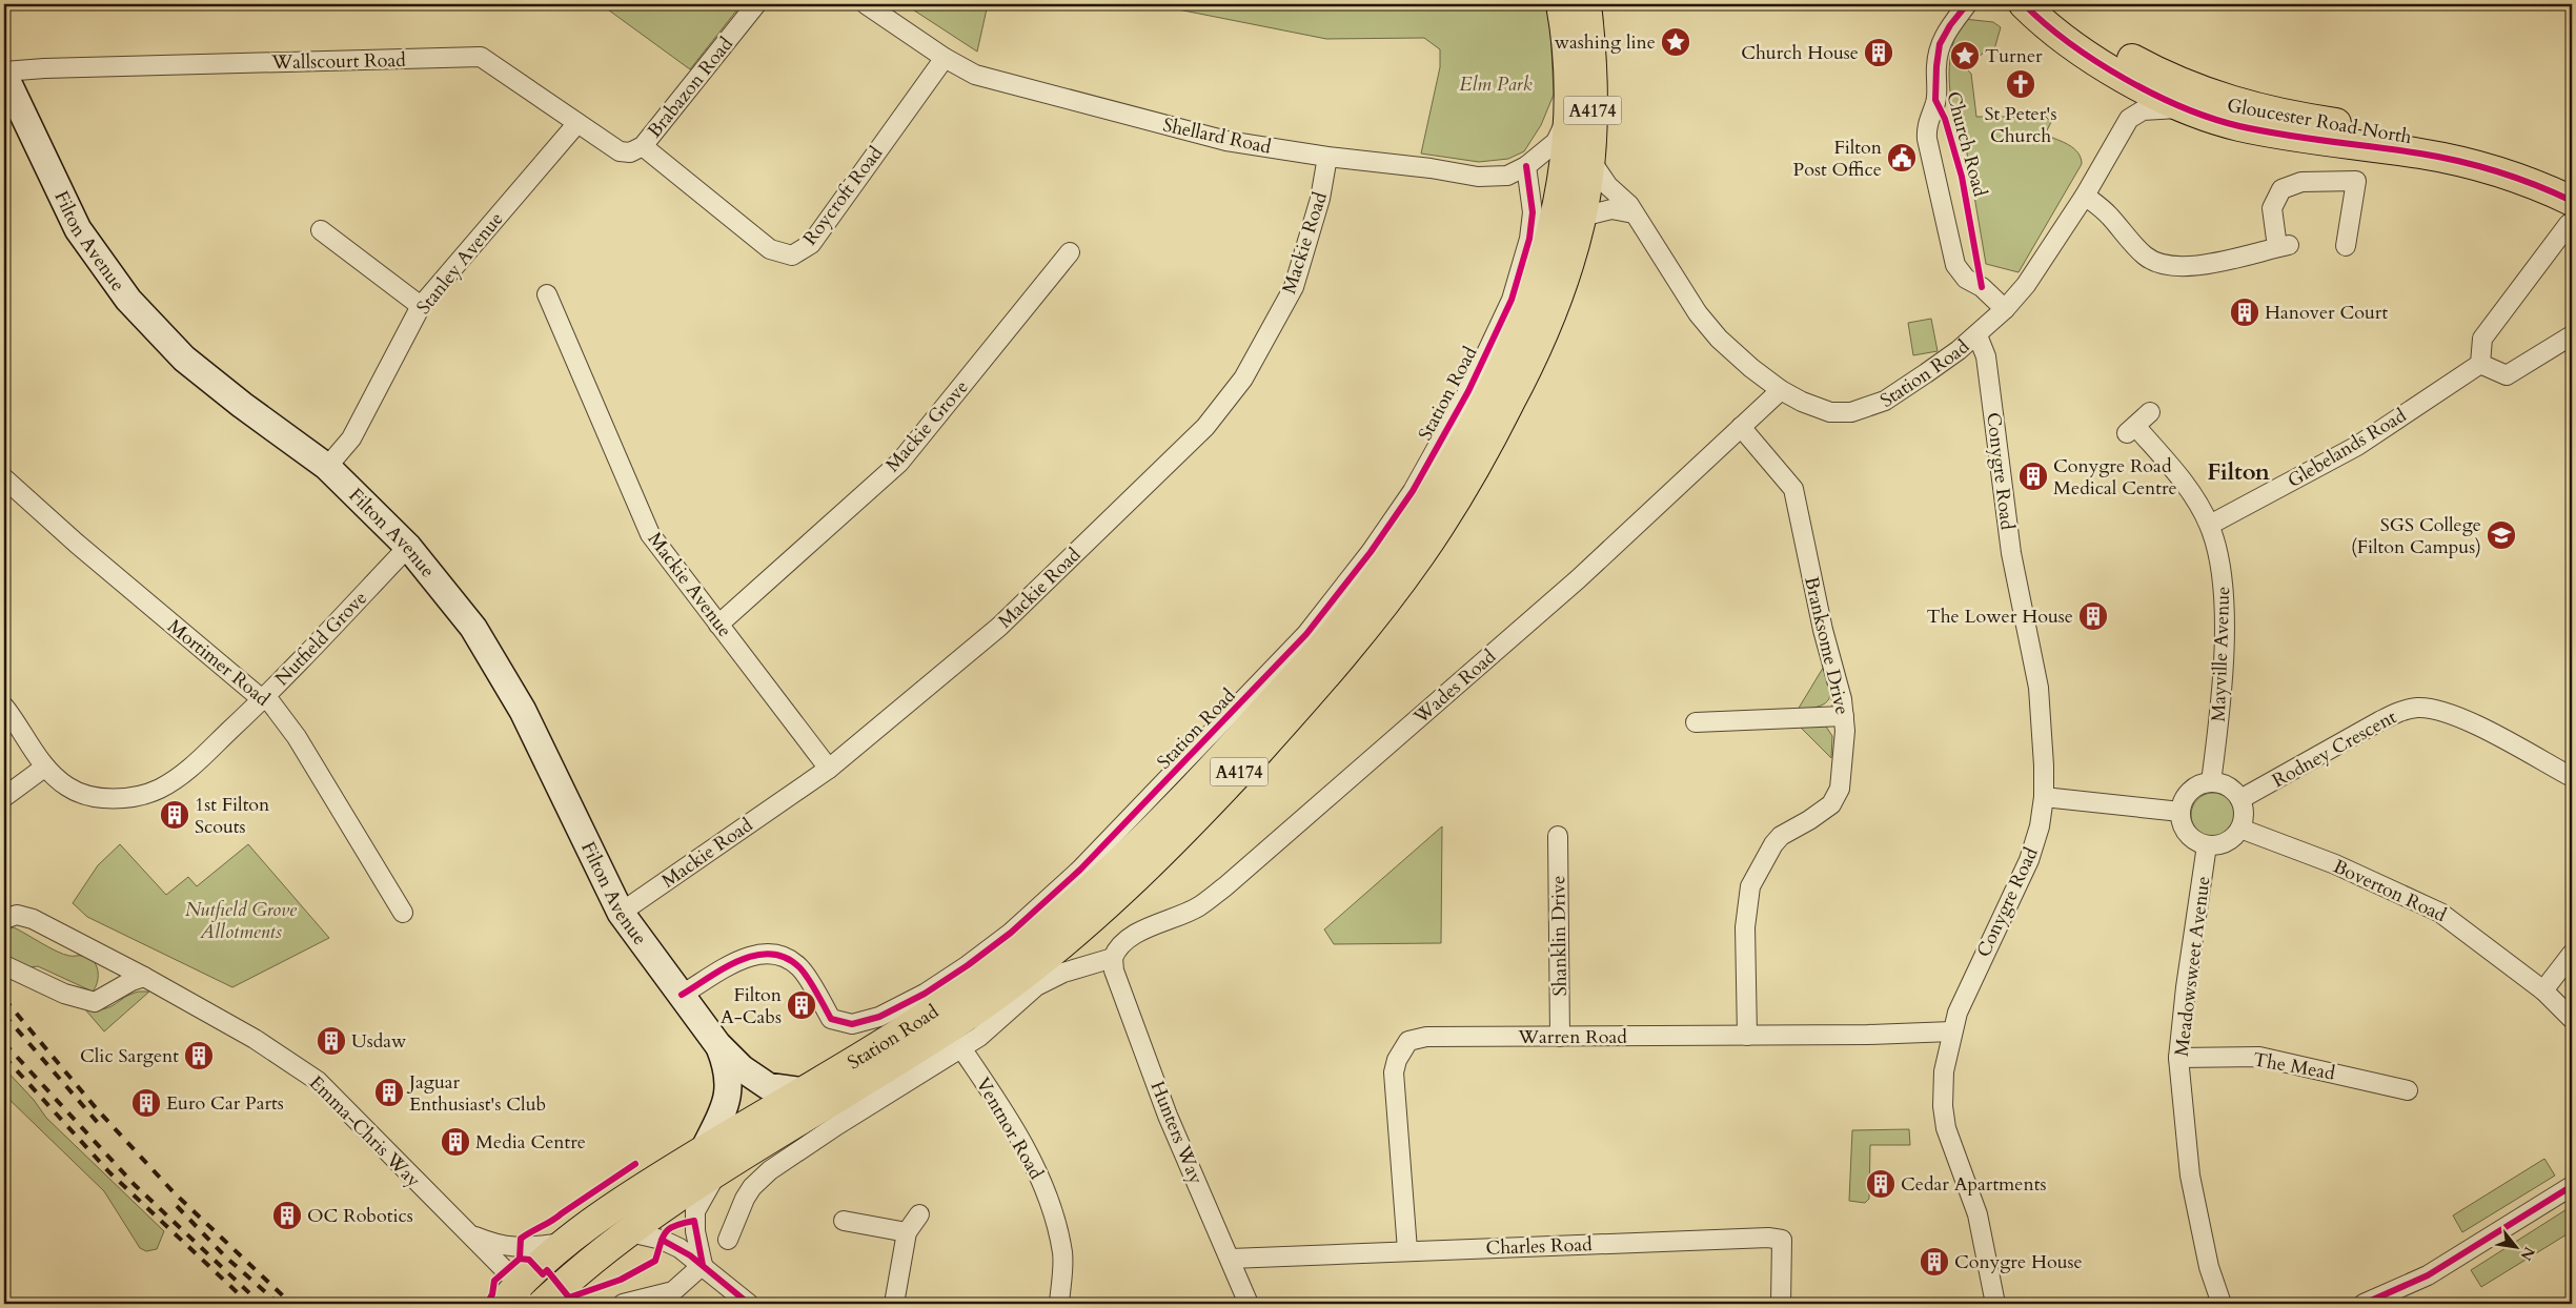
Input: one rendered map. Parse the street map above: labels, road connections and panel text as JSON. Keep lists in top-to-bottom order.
{
  "streets": {
    "main road": ["A4174", "Gloucester Road North", "Station Road"],
    "street": [
      "Wallscourt Road",
      "Brabazon Road",
      "Shellard Road",
      "Church Road",
      "Roycroft Road",
      "Filton Avenue",
      "Mackie Road",
      "Stanley Avenue",
      "Mackie Grove",
      "Glebelands Road",
      "Conygre Road",
      "Mackie Avenue",
      "Nutfield Grove",
      "Branksome Drive",
      "Mayville Avenue",
      "Mortimer Road",
      "Wades Road",
      "Rodney Crescent",
      "Boverton Road",
      "Shanklin Drive",
      "Meadowsweet Avenue",
      "Warren Road",
      "The Mead",
      "Ventnor Road",
      "Emma-Chris Way",
      "Hunters Way",
      "Charles Road"
    ]
  },
  "crossings": [
    ["Wallscourt Road", "Brabazon Road"],
    ["Wallscourt Road", "Roycroft Road"],
    ["Wallscourt Road", "Filton Avenue"],
    ["Wallscourt Road", "Stanley Avenue"],
    ["Brabazon Road", "Roycroft Road"],
    ["A4174", "Shellard Road"],
    ["A4174", "Station Road"],
    ["Gloucester Road North", "Station Road"],
    ["Shellard Road", "Roycroft Road"],
    ["Shellard Road", "Mackie Road"],
    ["Shellard Road", "Station Road"],
    ["Church Road", "Station Road"],
    ["Filton Avenue", "Mackie Road"],
    ["Filton Avenue", "Stanley Avenue"],
    ["Filton Avenue", "Station Road"],
    ["Filton Avenue", "Nutfield Grove"],
    ["Mackie Road", "Mackie Avenue"],
    ["Station Road", "Conygre Road"],
    ["Station Road", "Wades Road"],
    ["Station Road", "Emma-Chris Way"],
    ["Mackie Grove", "Mackie Avenue"],
    ["Glebelands Road", "Mayville Avenue"],
    ["Conygre Road", "Warren Road"],
    ["Nutfield Grove", "Mortimer Road"],
    ["Branksome Drive", "Wades Road"],
    ["Branksome Drive", "Warren Road"],
    ["Mayville Avenue", "Rodney Crescent"],
    ["Mayville Avenue", "Boverton Road"],
    ["Mayville Avenue", "Meadowsweet Avenue"],
    ["Wades Road", "Hunters Way"],
    ["Rodney Crescent", "Boverton Road"],
    ["Rodney Crescent", "Meadowsweet Avenue"],
    ["Boverton Road", "Meadowsweet Avenue"],
    ["Shanklin Drive", "Warren Road"],
    ["Meadowsweet Avenue", "The Mead"],
    ["Warren Road", "Charles Road"],
    ["Hunters Way", "Charles Road"]
  ],
  "districts": ["Filton"],
  "parks": ["Elm Park", "Nutfield Grove Allotments"],
  "places": {
    "place": ["washing line", "Turner"],
    "building": [
      "Church House",
      "Hanover Court",
      "Conygre Road Medical Centre",
      "The Lower House",
      "1st Filton Scouts",
      "Filton A-Cabs",
      "Usdaw",
      "Clic Sargent",
      "Jaguar Enthusiast's Club",
      "Euro Car Parts",
      "Media Centre",
      "Cedar Apartments",
      "OC Robotics",
      "Conygre House"
    ],
    "church": ["St Peter's Church"],
    "public building": ["Filton Post Office"],
    "school or university": ["SGS College (Filton Campus)"]
  },
  "north": "bottom right"
}
